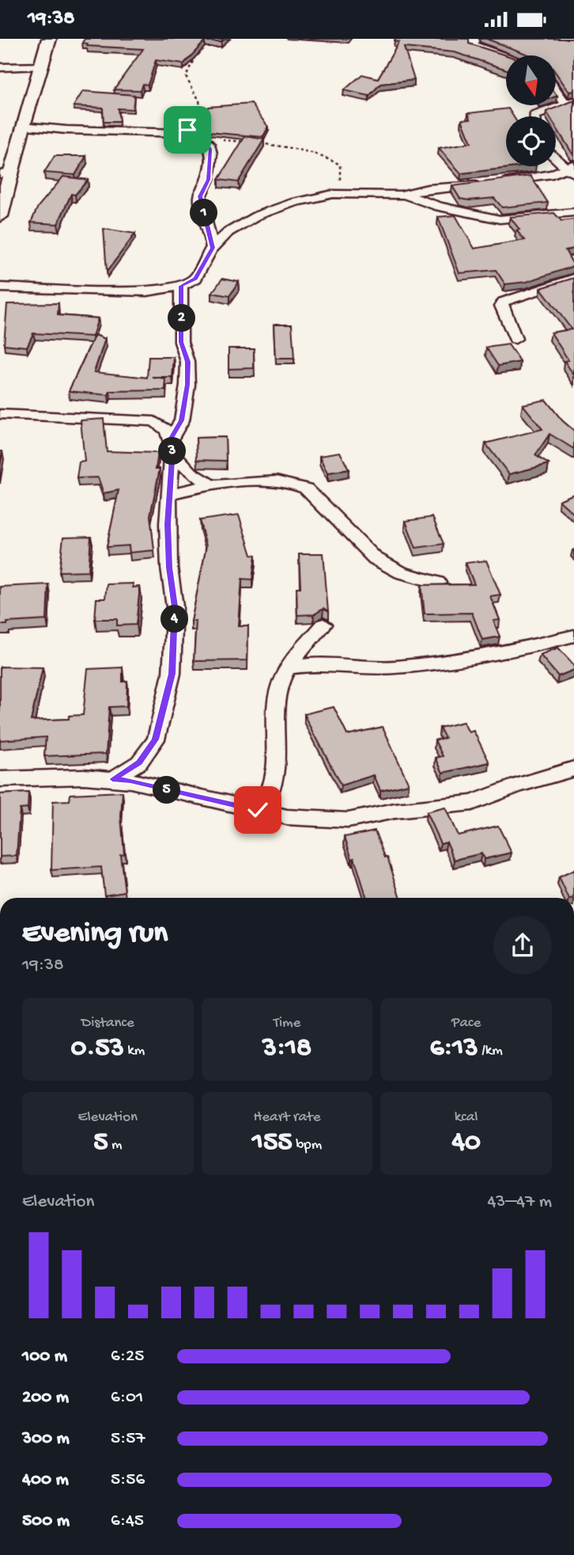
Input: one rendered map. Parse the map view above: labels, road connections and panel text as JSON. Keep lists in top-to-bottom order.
{
  "north": "bottom",
  "page": {
    "status": "19:38",
    "pins": [
      "1",
      "2",
      "3",
      "4",
      "5"
    ],
    "heading": ["Evening run", "19:38"],
    "stats": [
      ["Distance", "0.53 km"],
      ["Time", "3:18"],
      ["Pace", "6:13 /km"],
      ["Elevation", "5 m"],
      ["Heart rate", "155 bpm"],
      ["kcal", "40"]
    ],
    "chart": ["Elevation", "43–47 m"],
    "list": [
      {
        "name": "100 m",
        "note": "6:25"
      },
      {
        "name": "200 m",
        "note": "6:01"
      },
      {
        "name": "300 m",
        "note": "5:57"
      },
      {
        "name": "400 m",
        "note": "5:56"
      },
      {
        "name": "500 m",
        "note": "6:45"
      }
    ]
  }
}
